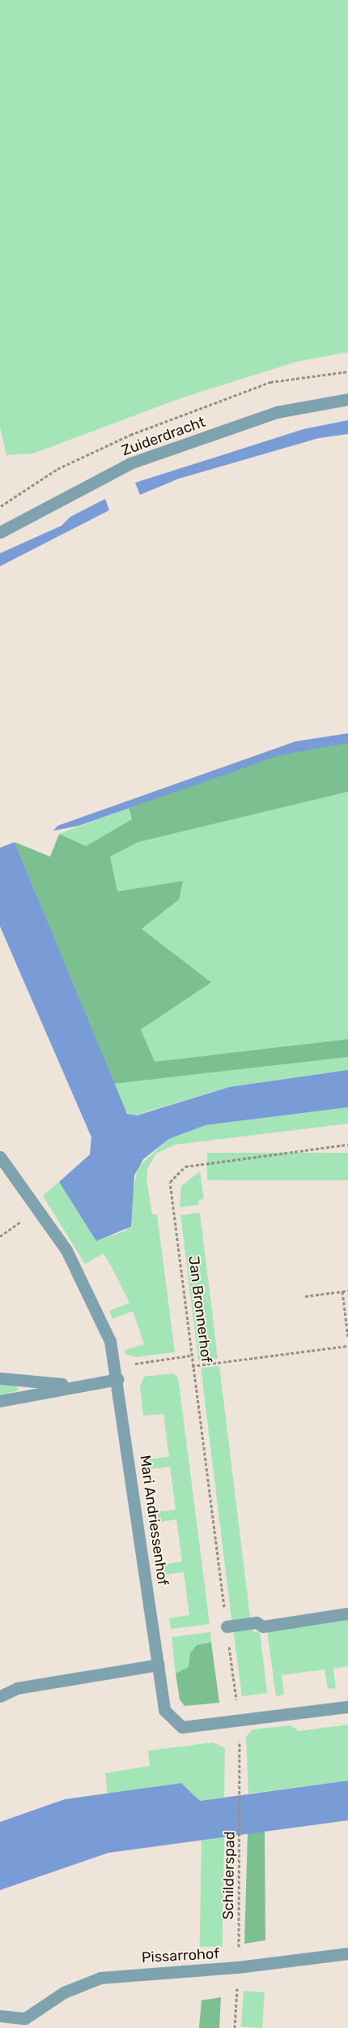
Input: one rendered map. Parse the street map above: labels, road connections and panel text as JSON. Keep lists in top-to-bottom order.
{
  "streets": {
    "street": ["Zuiderdracht", "Mari Andriessenhof", "Pissarrohof"],
    "path": ["Jan Bronnerhof", "Schilderspad"]
  },
  "crossings": [
    ["Jan Bronnerhof", "Mari Andriessenhof"],
    ["Jan Bronnerhof", "Schilderspad"],
    ["Mari Andriessenhof", "Schilderspad"],
    ["Schilderspad", "Pissarrohof"]
  ]
}
